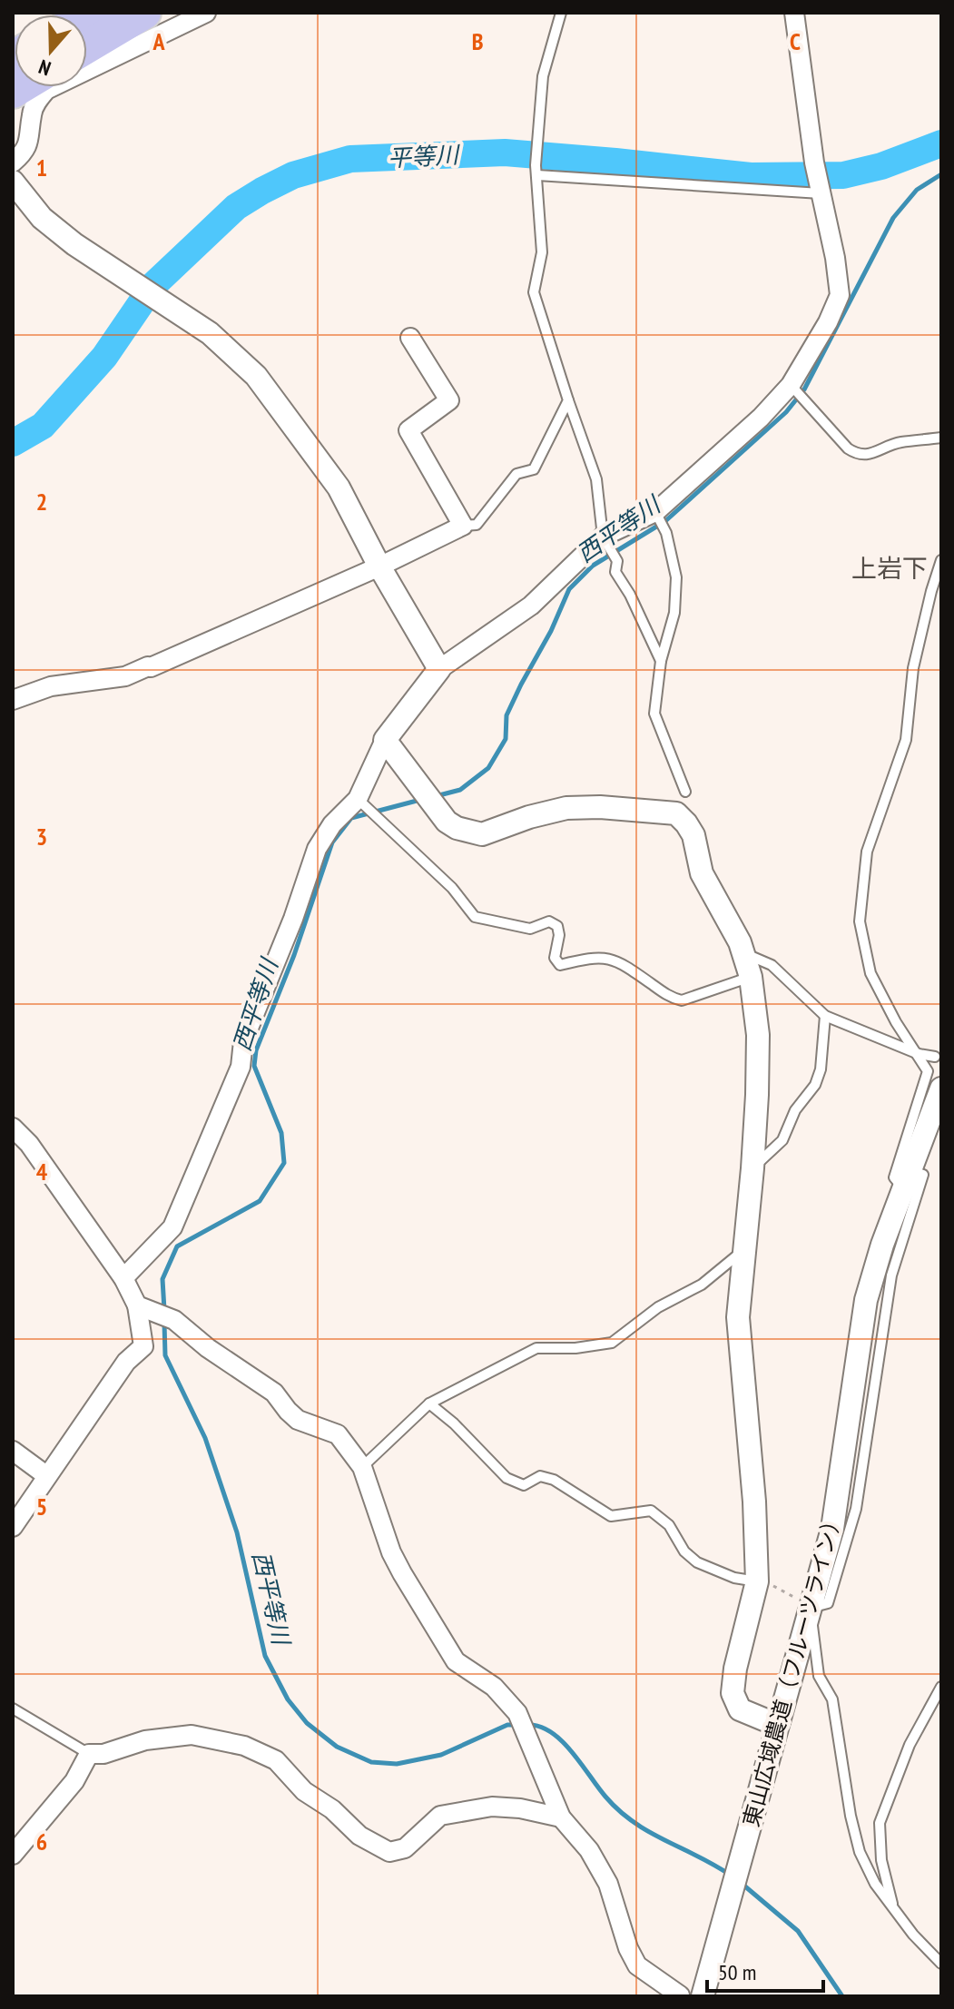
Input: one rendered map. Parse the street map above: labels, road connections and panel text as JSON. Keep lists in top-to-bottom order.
{
  "streets": {
    "street": ["東山広域農道（フルーツライン）"]
  },
  "districts": ["上岩下"],
  "water": ["平等川", "西平等川"],
  "scale_bar": "50 m",
  "north": "bottom",
  "grid": {
    "columns": ["A", "B", "C"],
    "rows": [
      "1",
      "2",
      "3",
      "4",
      "5",
      "6"
    ]
  }
}
